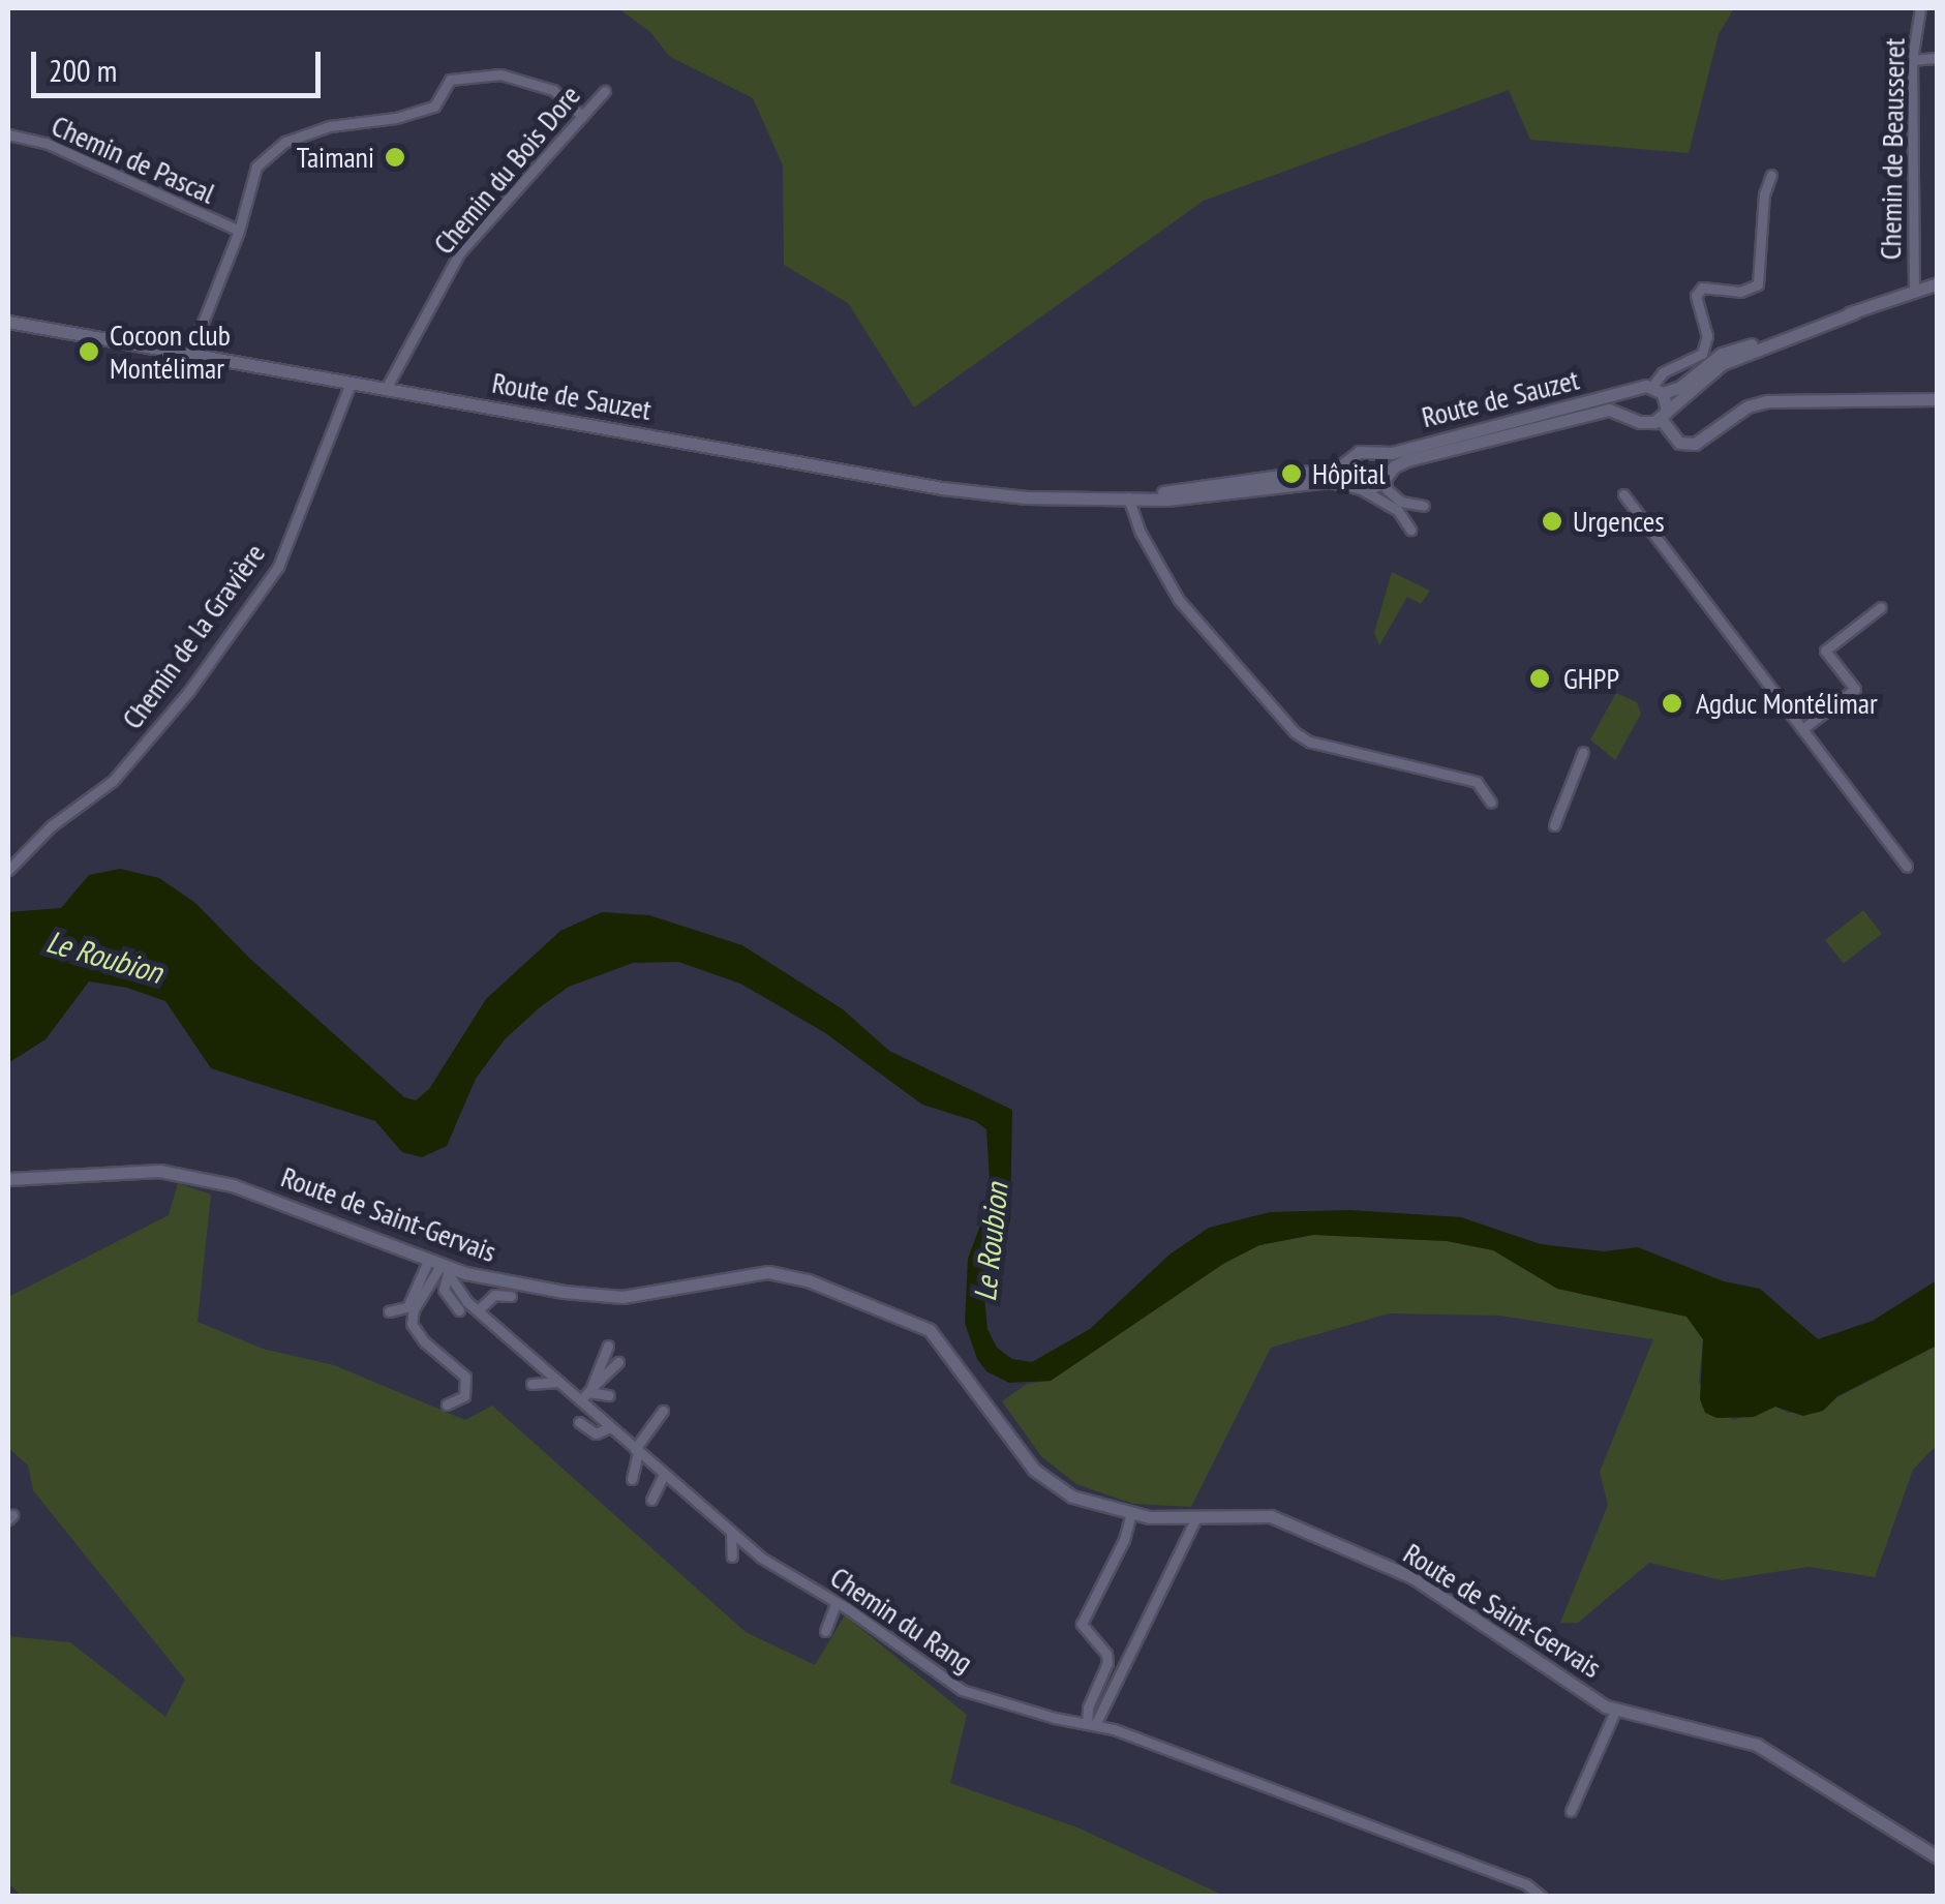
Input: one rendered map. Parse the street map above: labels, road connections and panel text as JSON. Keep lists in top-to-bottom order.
{
  "streets": {
    "main road": ["Route de Sauzet", "Route de Saint-Gervais"],
    "street": [
      "Chemin de Beausseret",
      "Chemin de Pascal",
      "Chemin du Bois Dore",
      "Chemin de la Gravière",
      "Chemin du Rang"
    ]
  },
  "crossings": [
    ["Chemin du Bois Dore", "Route de Sauzet"],
    ["Route de Sauzet", "Chemin de la Gravière"],
    ["Route de Saint-Gervais", "Chemin du Rang"]
  ],
  "water": ["Le Roubion"],
  "places": [
    "Taimani",
    "Cocoon club Montélimar",
    "Hôpital",
    "Urgences",
    "GHPP",
    "Agduc Montélimar"
  ],
  "scale_bar": "200 m"
}
